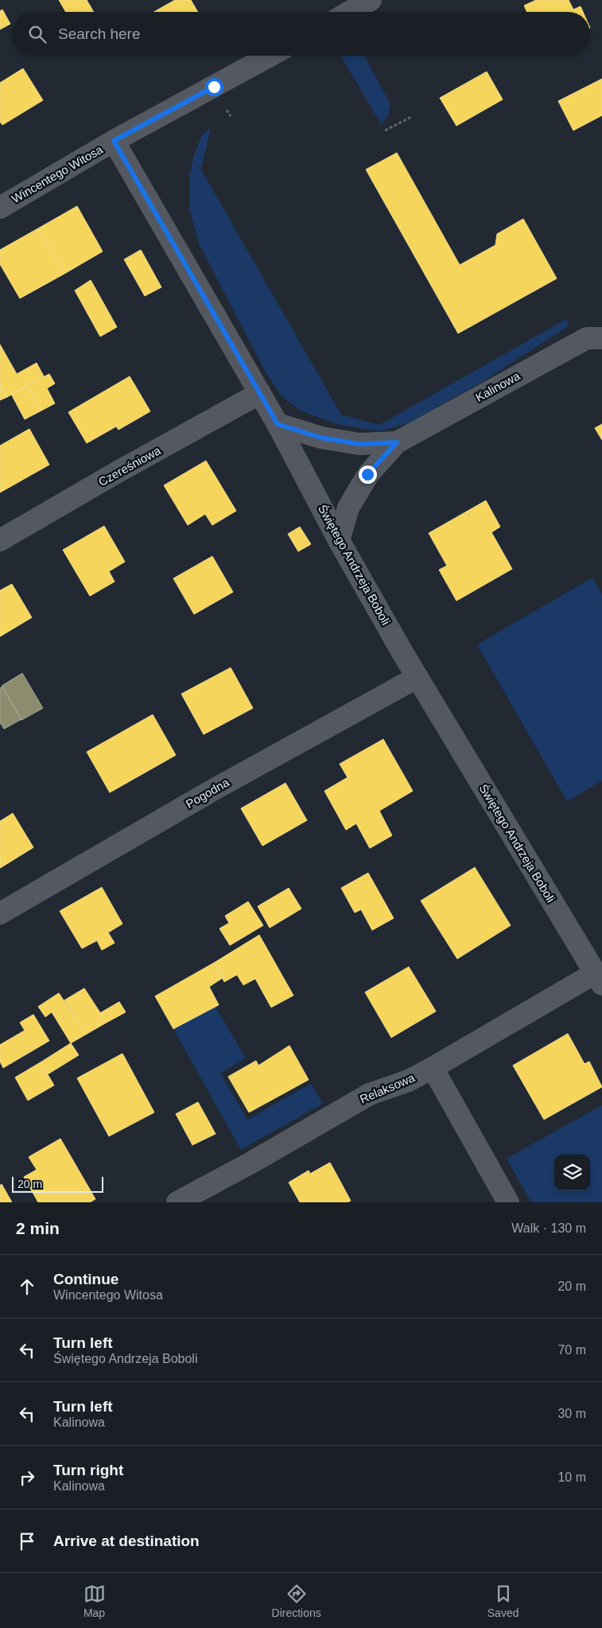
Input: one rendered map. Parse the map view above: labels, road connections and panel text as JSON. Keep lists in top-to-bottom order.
{
  "streets": {
    "street": [
      "Wincentego Witosa",
      "Kalinowa",
      "Czereśniowa",
      "Świętego Andrzeja Boboli",
      "Pogodna",
      "Relaksowa"
    ]
  },
  "crossings": [
    ["Wincentego Witosa", "Świętego Andrzeja Boboli"],
    ["Kalinowa", "Świętego Andrzeja Boboli"],
    ["Czereśniowa", "Świętego Andrzeja Boboli"],
    ["Świętego Andrzeja Boboli", "Pogodna"],
    ["Świętego Andrzeja Boboli", "Relaksowa"]
  ],
  "scale_bar": "20 m",
  "page": {
    "search": "Search here",
    "scale": "20 m",
    "heading": ["2 min", "Walk · 130 m"],
    "list": [
      ["Continue", "Wincentego Witosa", "20 m"],
      ["Turn left", "Świętego Andrzeja Boboli", "70 m"],
      ["Turn left", "Kalinowa", "30 m"],
      ["Turn right", "Kalinowa", "10 m"],
      "Arrive at destination"
    ],
    "nav": ["Map", "Directions", "Saved"]
  }
}
